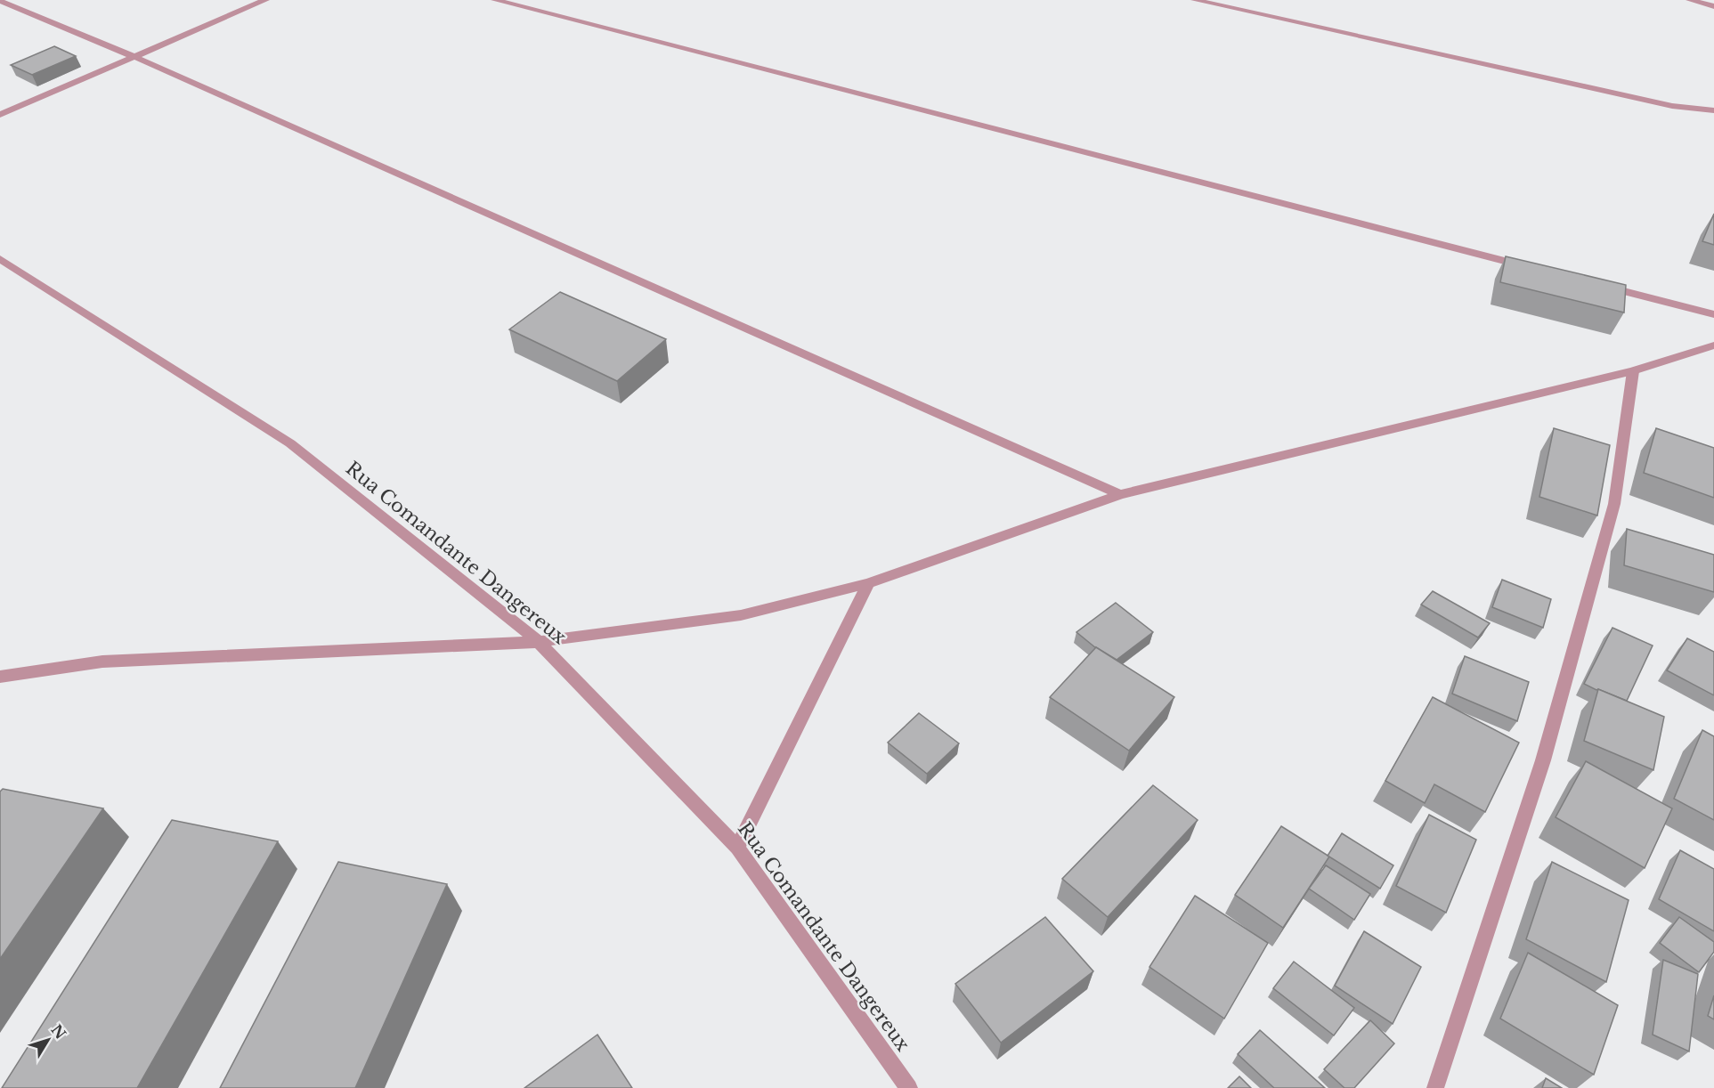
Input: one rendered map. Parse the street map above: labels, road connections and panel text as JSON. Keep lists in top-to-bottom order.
{
  "streets": {
    "street": ["Rua Comandante Dangereux"]
  },
  "north": "top right"
}
